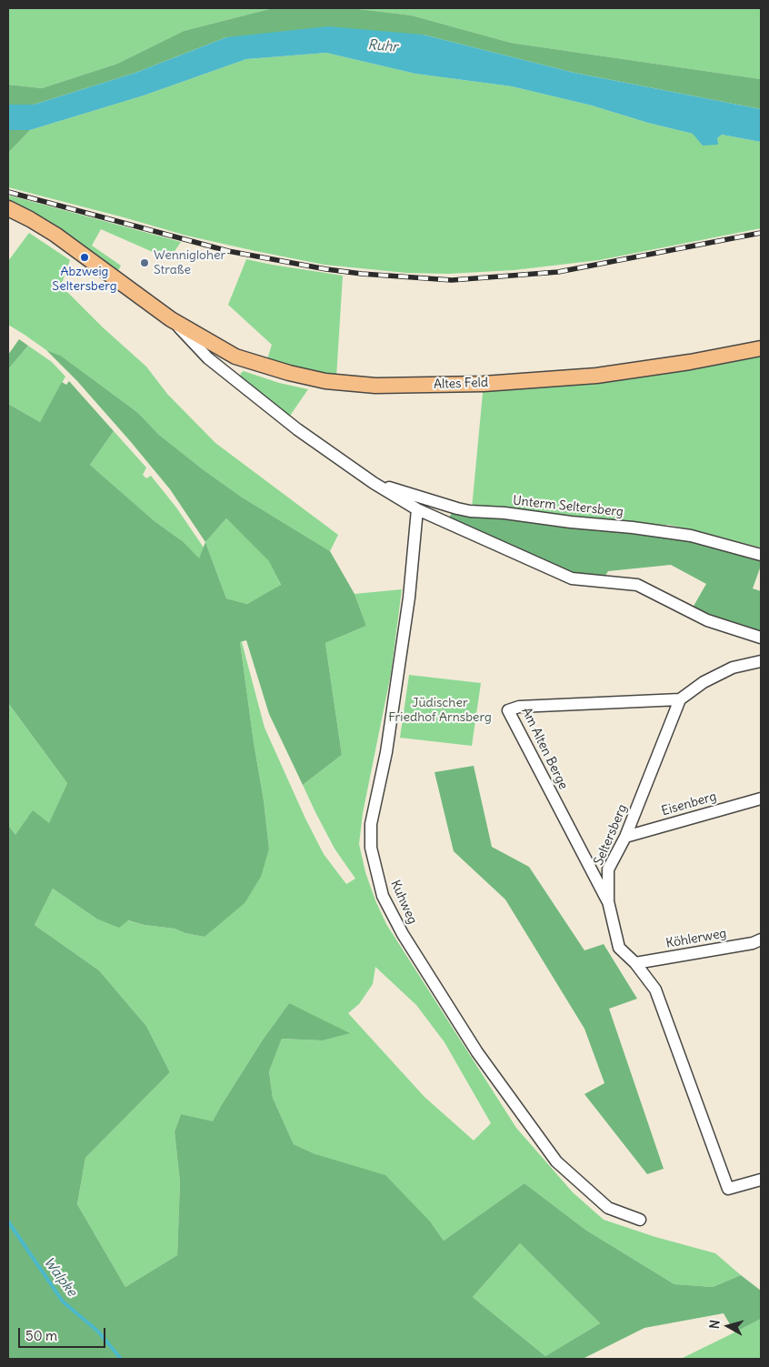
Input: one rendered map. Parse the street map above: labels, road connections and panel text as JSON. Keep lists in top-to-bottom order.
{
  "streets": {
    "main road": ["Altes Feld"],
    "street": [
      "Unterm Seltersberg",
      "Am Alten Berge",
      "Eisenberg",
      "Seltersberg",
      "Kuhweg",
      "Köhlerweg"
    ]
  },
  "crossings": [
    ["Am Alten Berge", "Seltersberg"],
    ["Eisenberg", "Seltersberg"],
    ["Seltersberg", "Köhlerweg"]
  ],
  "water": ["Ruhr", "Walpke"],
  "parks": ["Jüdischer Friedhof Arnsberg"],
  "places": ["Abzweig Seltersberg", "Wennigloher Straße"],
  "scale_bar": "50 m",
  "north": "left"
}
